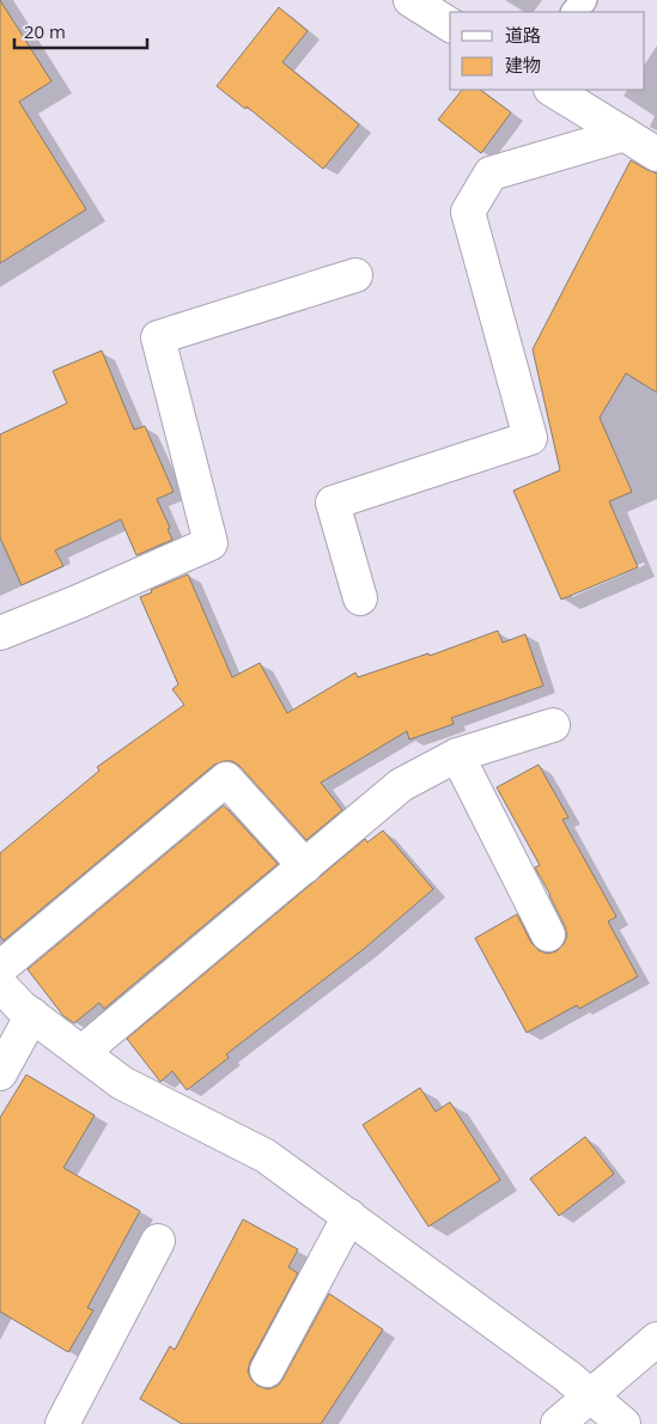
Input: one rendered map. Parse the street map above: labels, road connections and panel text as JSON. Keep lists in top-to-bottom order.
{
  "legend": ["道路", "建物"],
  "scale_bar": "20 m"
}
